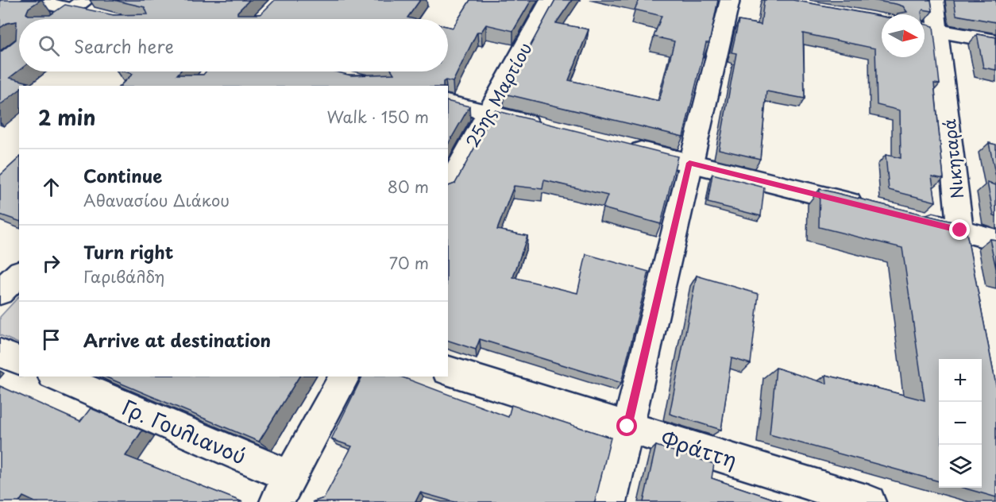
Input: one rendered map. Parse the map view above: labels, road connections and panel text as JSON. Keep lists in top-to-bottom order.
{
  "streets": {
    "street": [
      "25ης Μαρτίου",
      "Νικηταρά",
      "Γρ. Γουλιανού",
      "Φράττη"
    ]
  },
  "north": "right",
  "page": {
    "search": "Search here",
    "heading": ["2 min", "Walk · 150 m"],
    "list": [
      ["Continue", "Αθανασίου Διάκου", "80 m"],
      ["Turn right", "Γαριβάλδη", "70 m"],
      "Arrive at destination"
    ],
    "map_buttons": ["+", "−"]
  }
}
